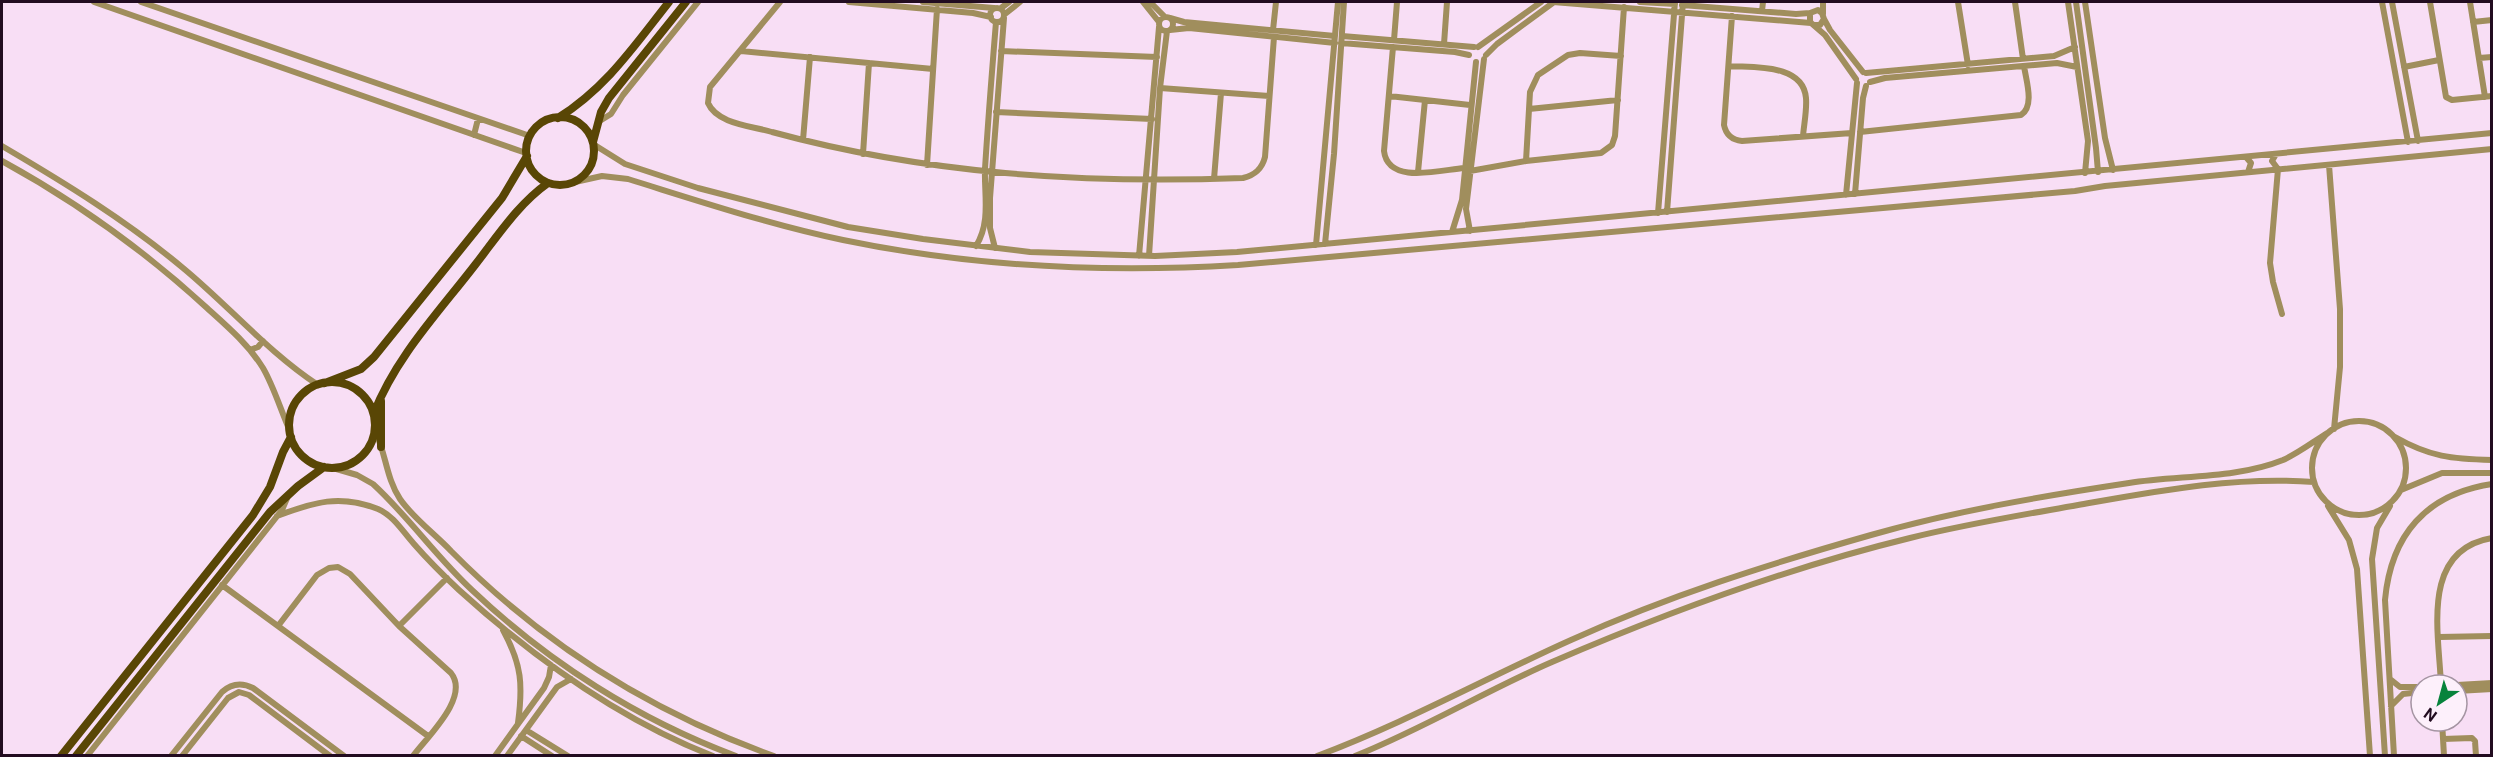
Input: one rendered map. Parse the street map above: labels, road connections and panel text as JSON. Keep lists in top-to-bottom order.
{
  "north": "bottom left"
}
